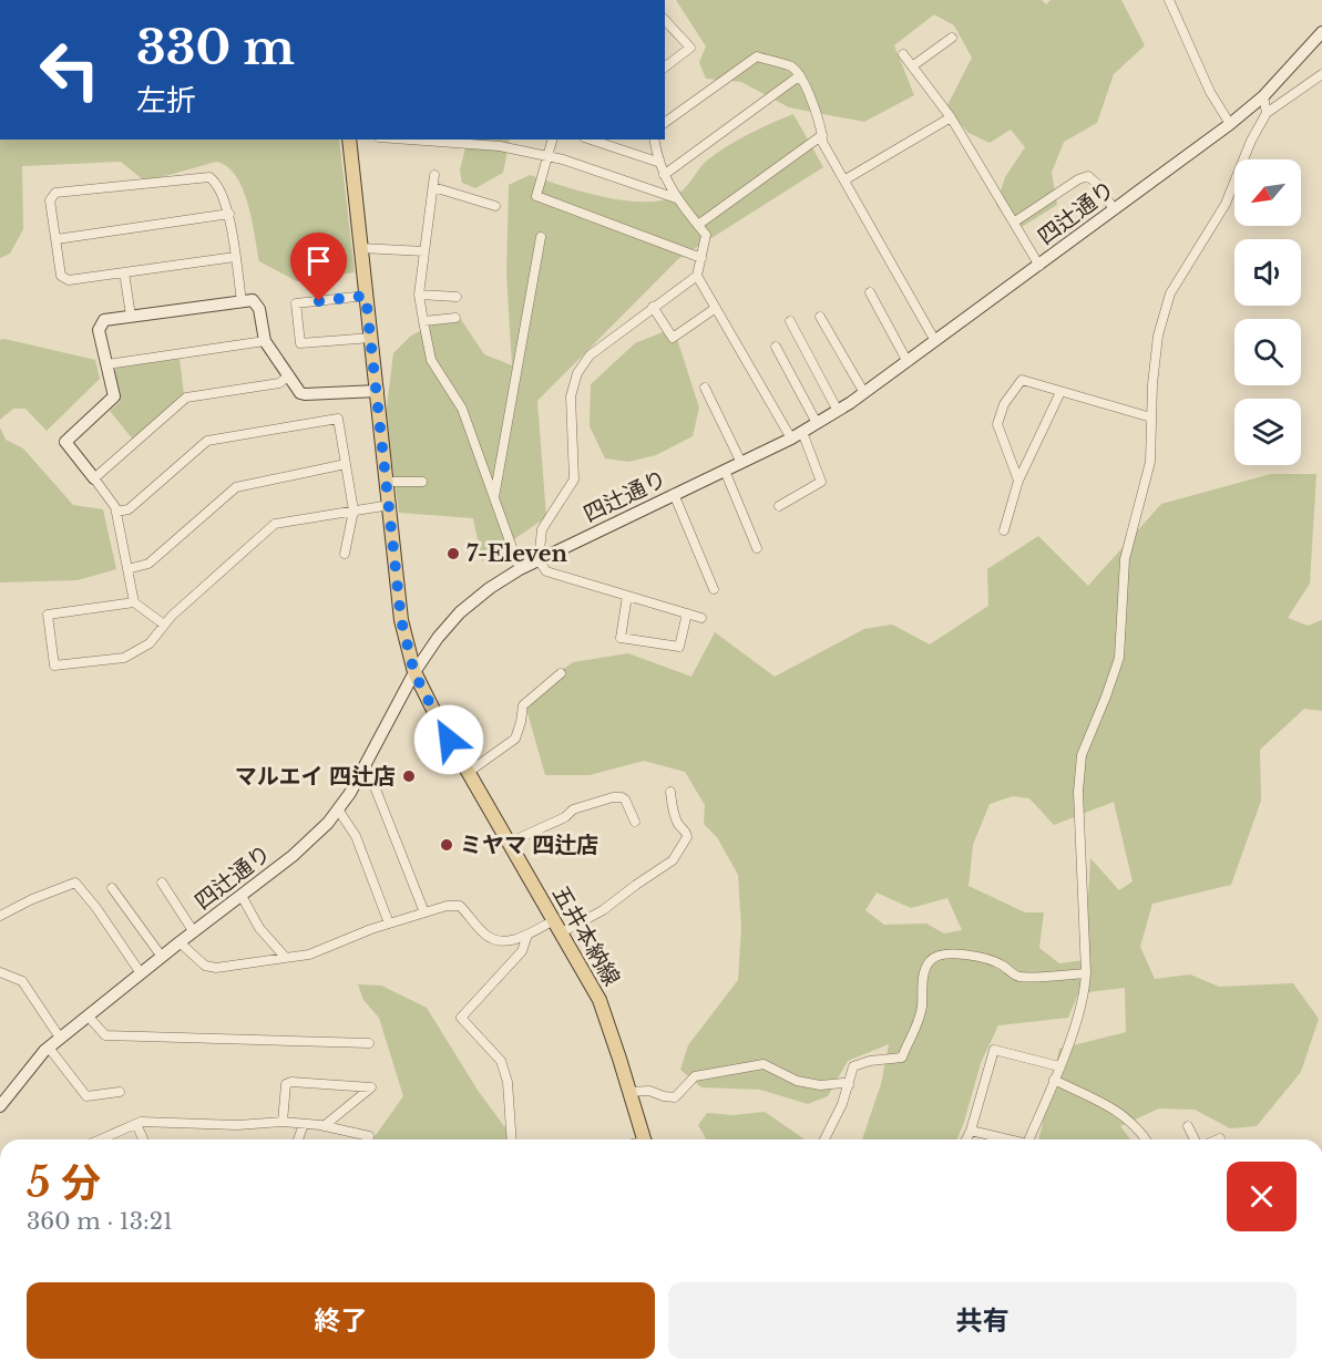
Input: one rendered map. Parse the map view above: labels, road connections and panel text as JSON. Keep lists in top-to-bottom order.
{
  "streets": {
    "main road": ["五井本納線"],
    "street": ["四辻通り"]
  },
  "crossings": [
    ["四辻通り", "五井本納線"]
  ],
  "places": ["7-Eleven", "マルエイ 四辻店", "ミヤマ 四辻店"],
  "north": "bottom left",
  "page": {
    "turn": ["330 m", "左折"],
    "heading": ["5 分", "360 m · 13:21"],
    "buttons": ["終了", "共有"]
  }
}
